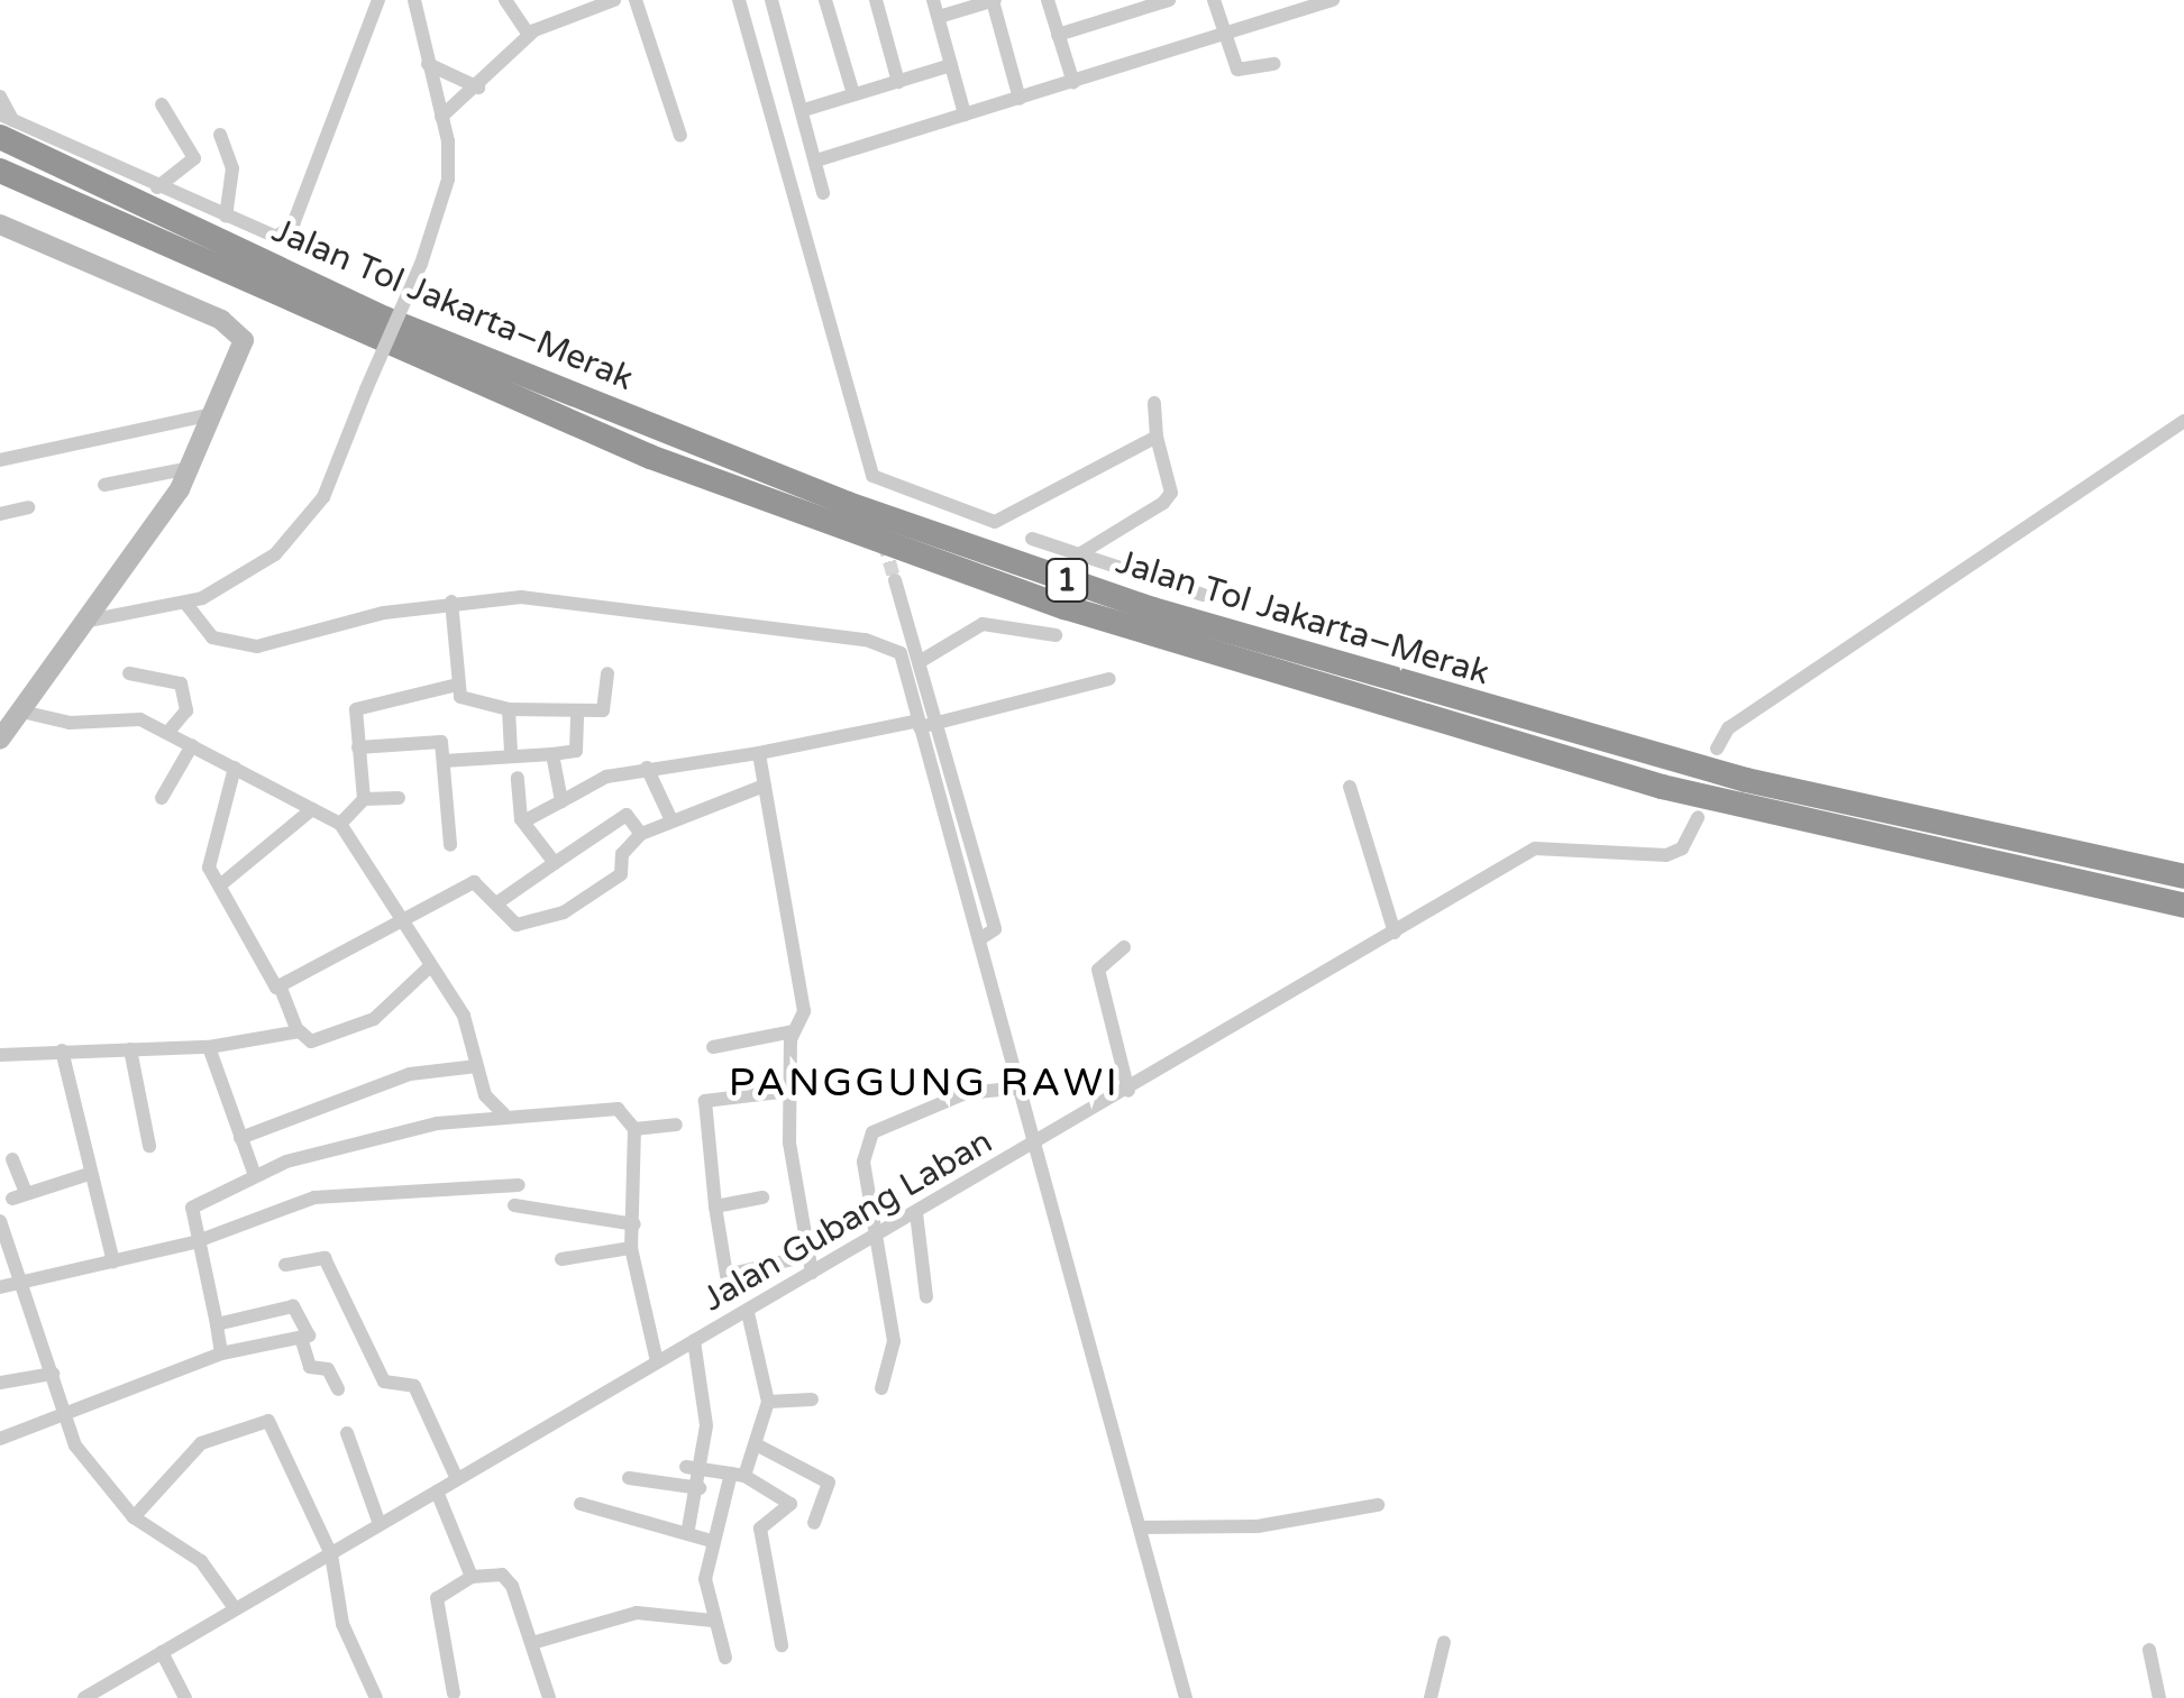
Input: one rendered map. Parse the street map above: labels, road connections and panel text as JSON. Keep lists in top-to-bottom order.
{
  "streets": {
    "highway": ["Jalan Tol Jakarta–Merak", "1"],
    "street": ["Jalan Gubang Laban"]
  },
  "districts": ["PANGGUNG RAWI"]
}
